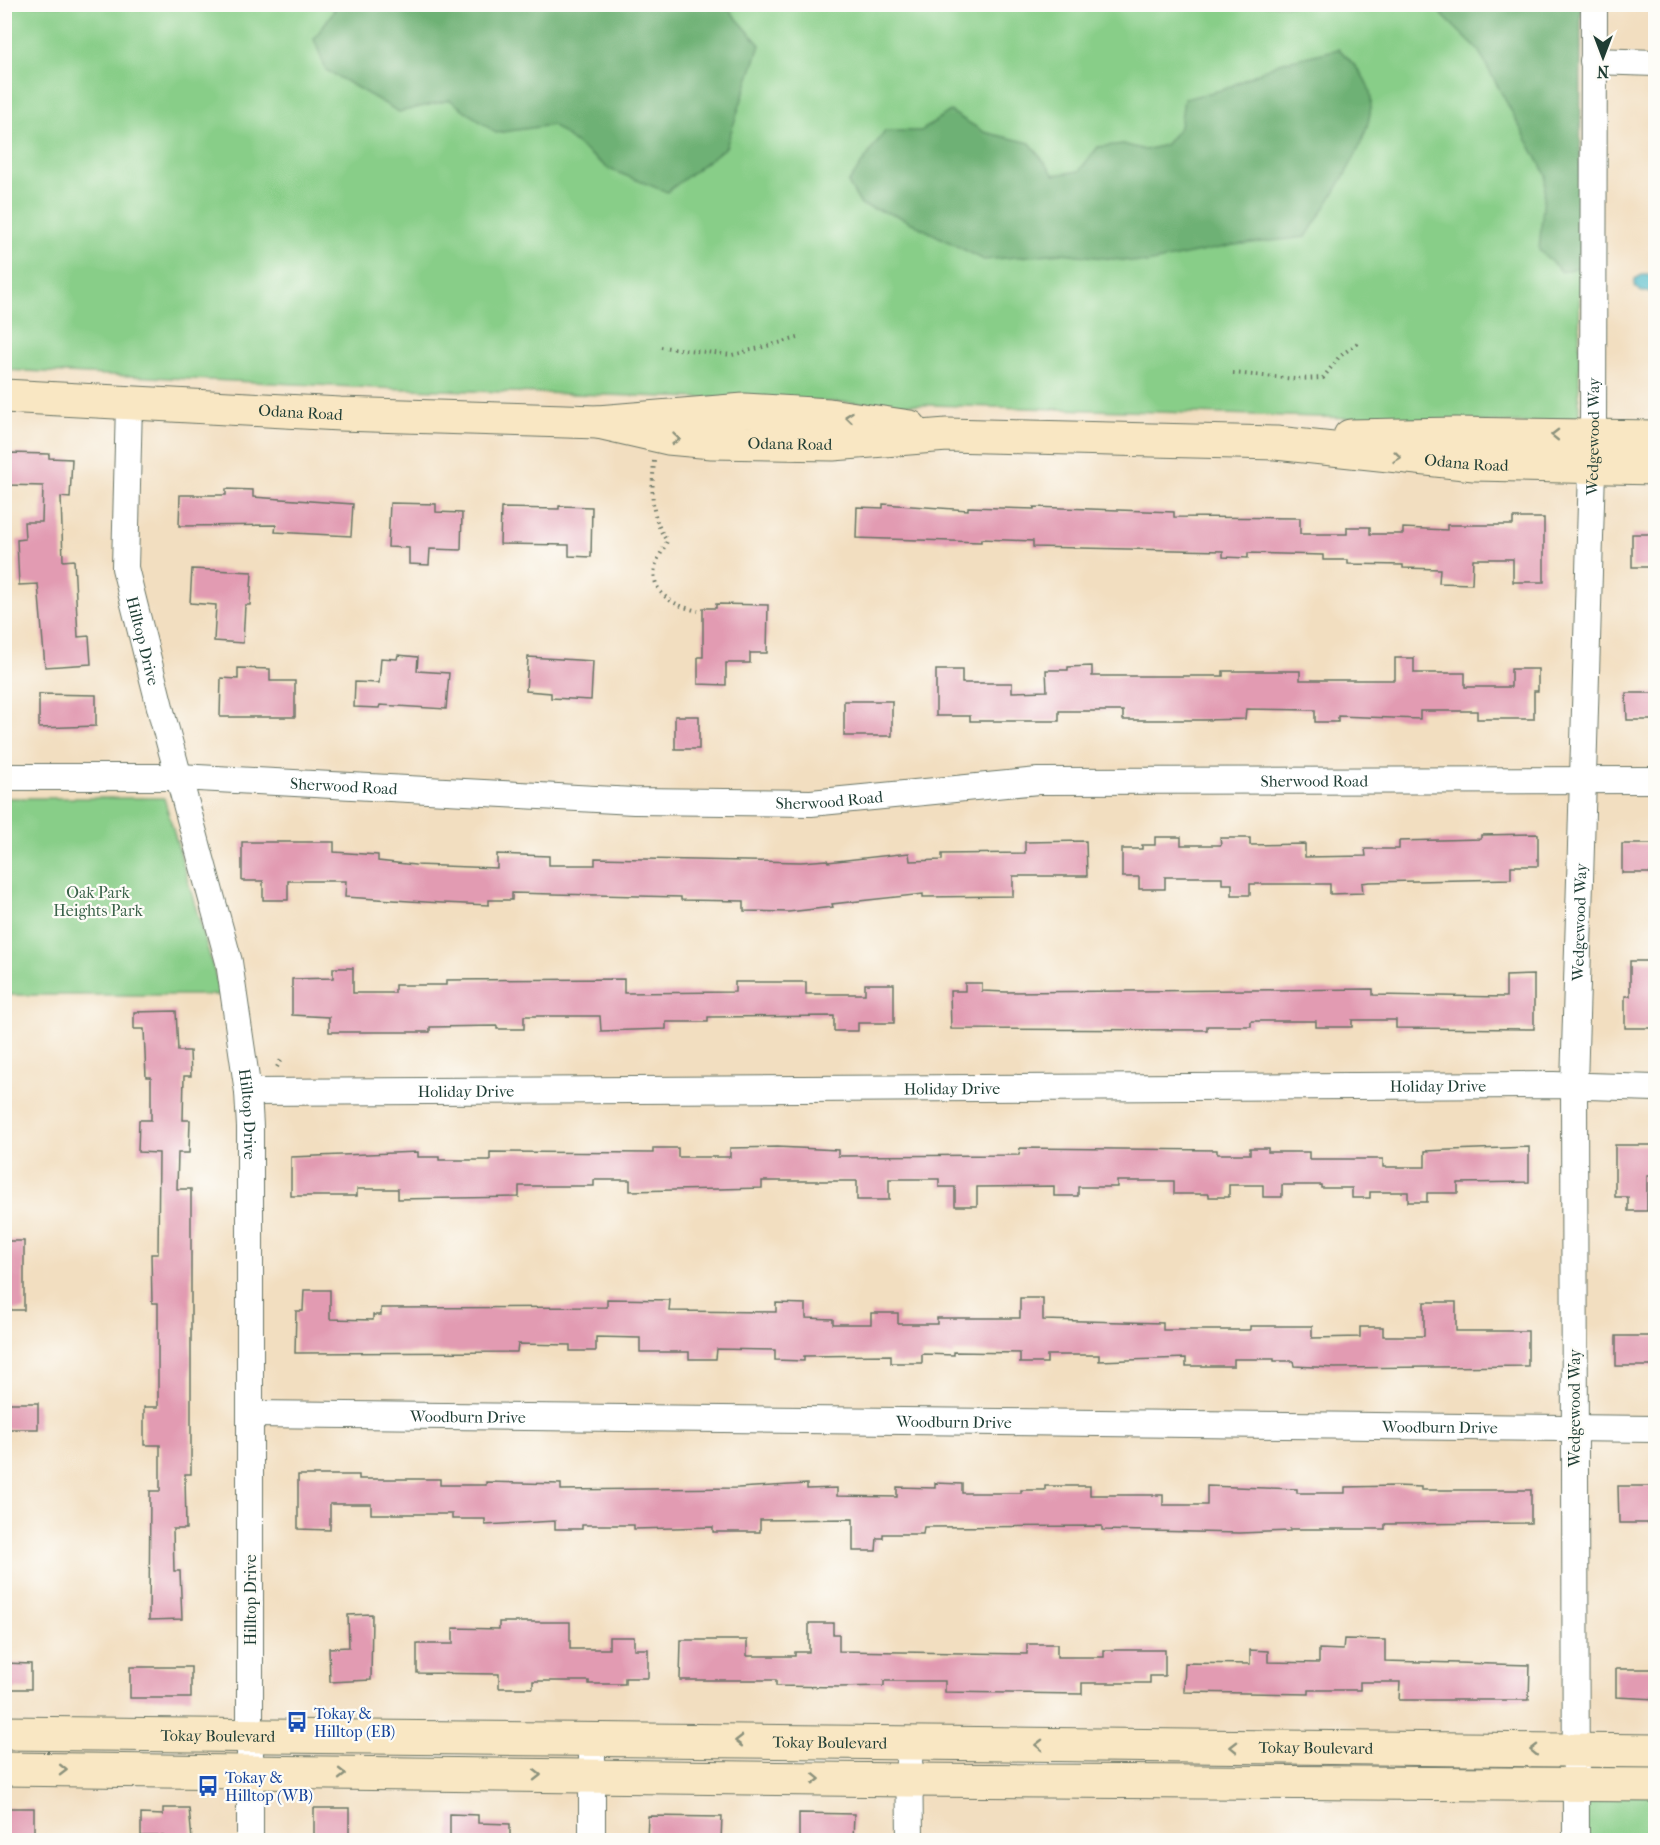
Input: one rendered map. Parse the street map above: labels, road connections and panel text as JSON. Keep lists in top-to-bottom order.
{
  "streets": {
    "street": [
      "Odana Road",
      "Wedgewood Way",
      "Hilltop Drive",
      "Sherwood Road",
      "Holiday Drive",
      "Woodburn Drive",
      "Tokay Boulevard"
    ]
  },
  "crossings": [
    ["Odana Road", "Wedgewood Way"],
    ["Odana Road", "Hilltop Drive"],
    ["Wedgewood Way", "Sherwood Road"],
    ["Wedgewood Way", "Holiday Drive"],
    ["Wedgewood Way", "Woodburn Drive"],
    ["Wedgewood Way", "Tokay Boulevard"],
    ["Hilltop Drive", "Sherwood Road"],
    ["Hilltop Drive", "Holiday Drive"],
    ["Hilltop Drive", "Woodburn Drive"],
    ["Hilltop Drive", "Tokay Boulevard"]
  ],
  "parks": ["Oak Park Heights Park"],
  "places": {
    "bus stop": ["Tokay & Hilltop (EB)", "Tokay & Hilltop (WB)"]
  },
  "north": "bottom"
}
